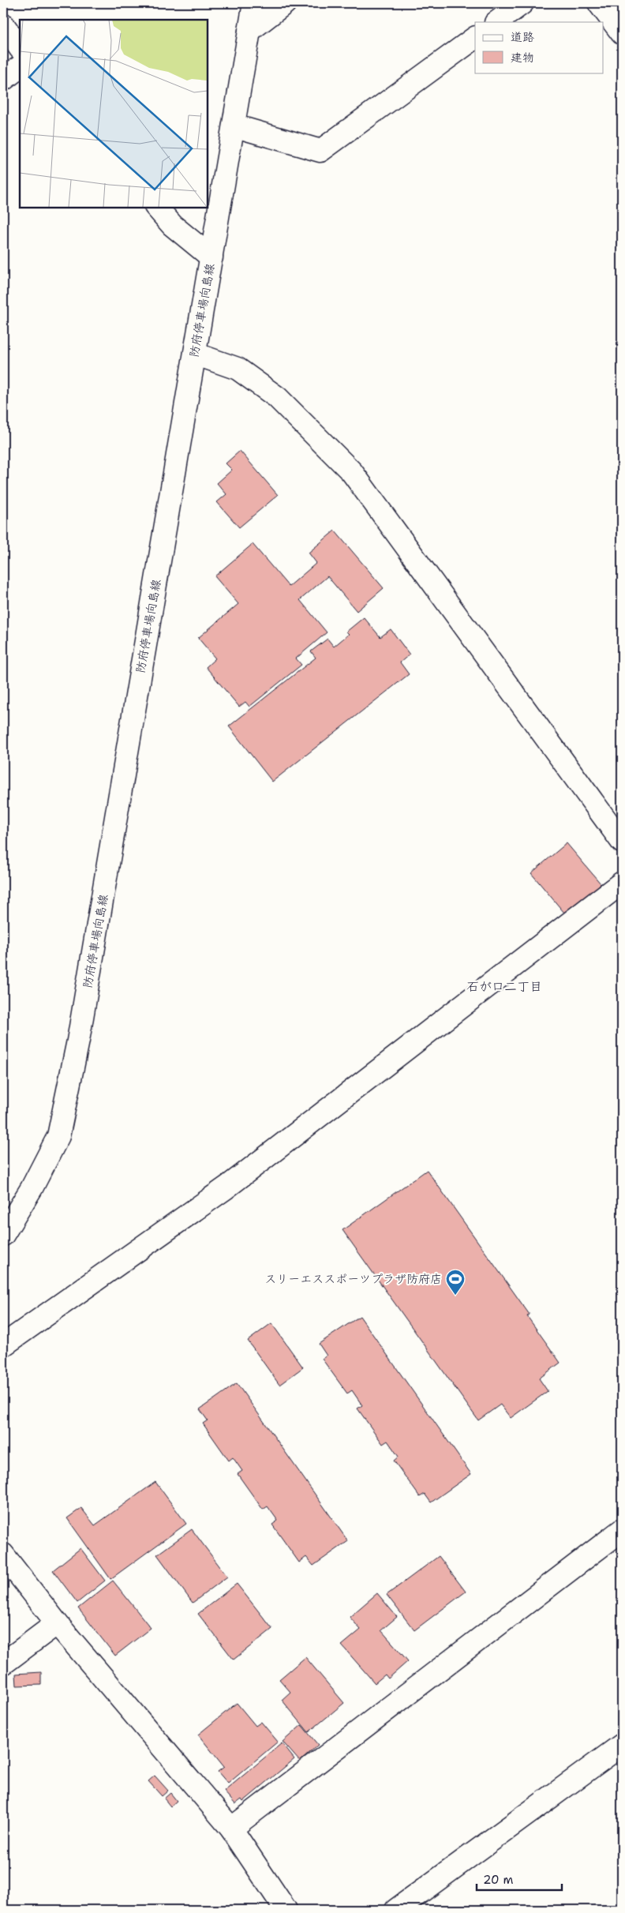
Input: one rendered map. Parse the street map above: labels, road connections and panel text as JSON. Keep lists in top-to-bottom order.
{
  "streets": {
    "street": ["防府停車場向島線"]
  },
  "districts": ["石が口二丁目"],
  "places": {
    "sports": ["スリーエススポーツプラザ防府店"]
  },
  "legend": ["道路", "建物"],
  "scale_bar": "20 m"
}
